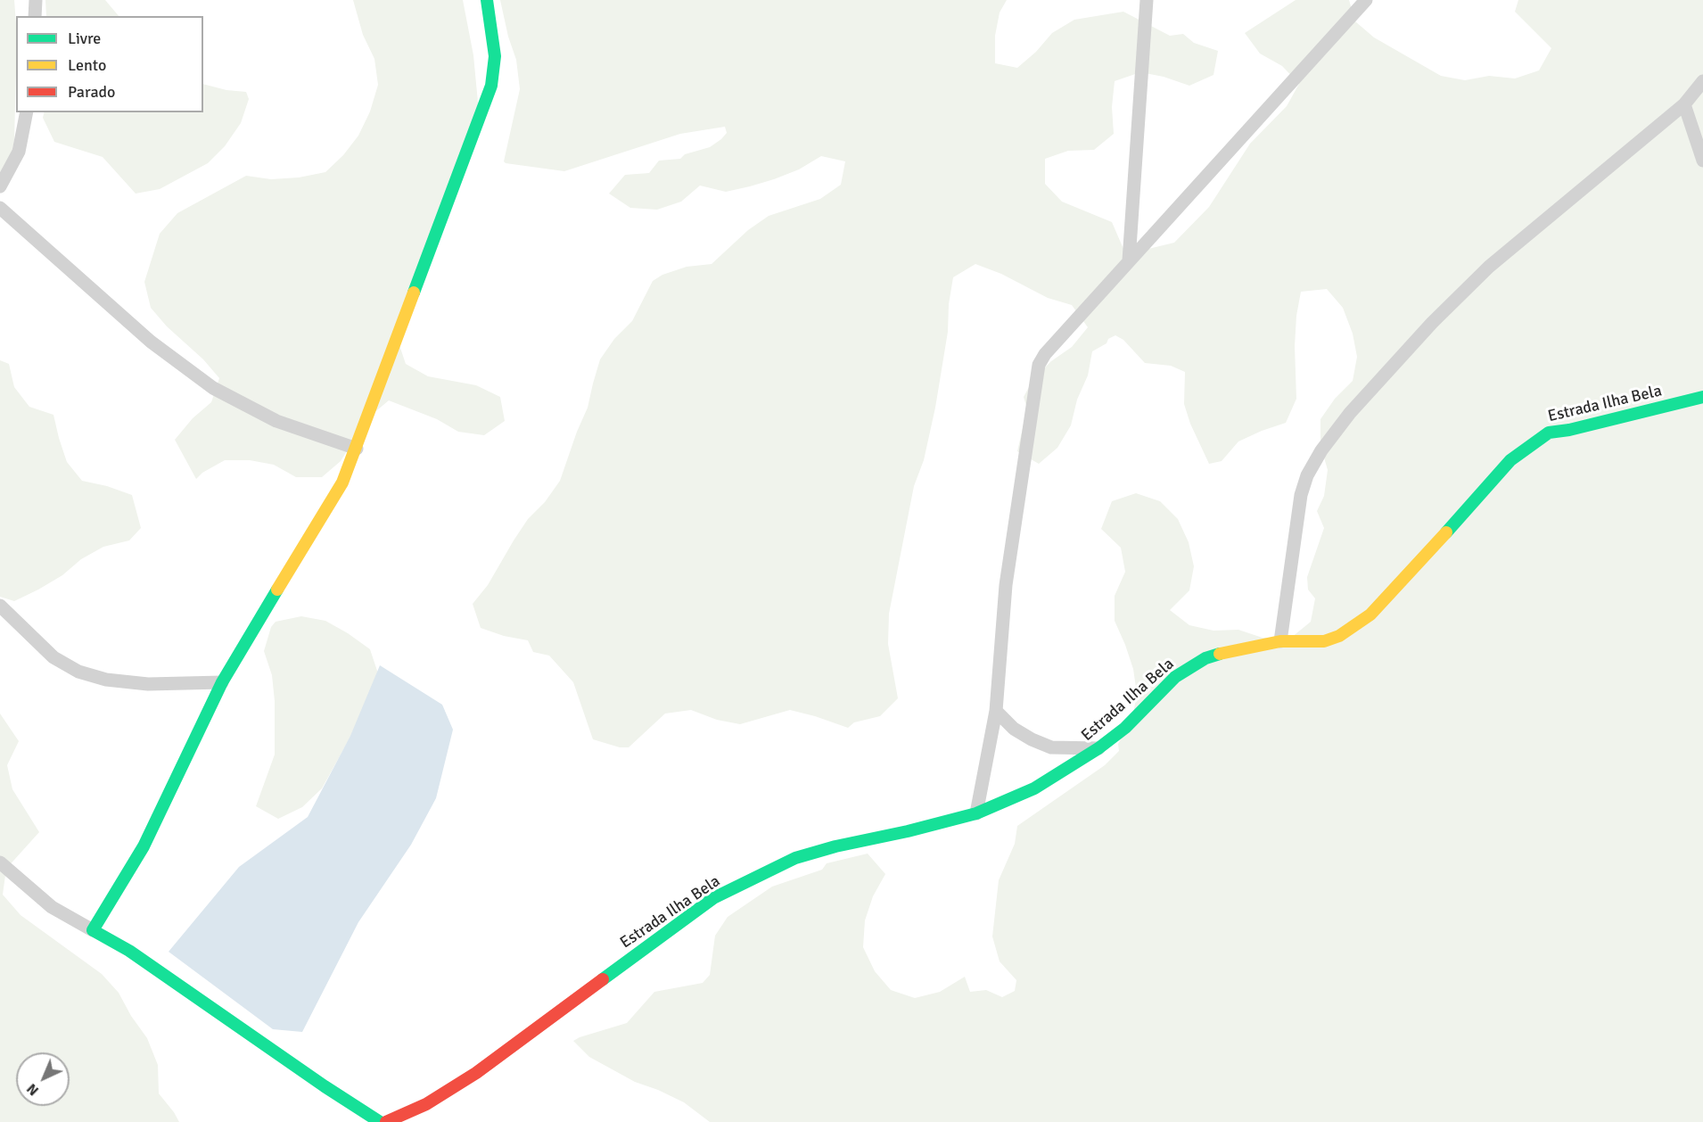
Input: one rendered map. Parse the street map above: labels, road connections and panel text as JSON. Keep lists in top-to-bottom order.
{
  "streets": {
    "street": ["Estrada Ilha Bela"]
  },
  "legend": ["Livre", "Lento", "Parado"],
  "north": "bottom left"
}
